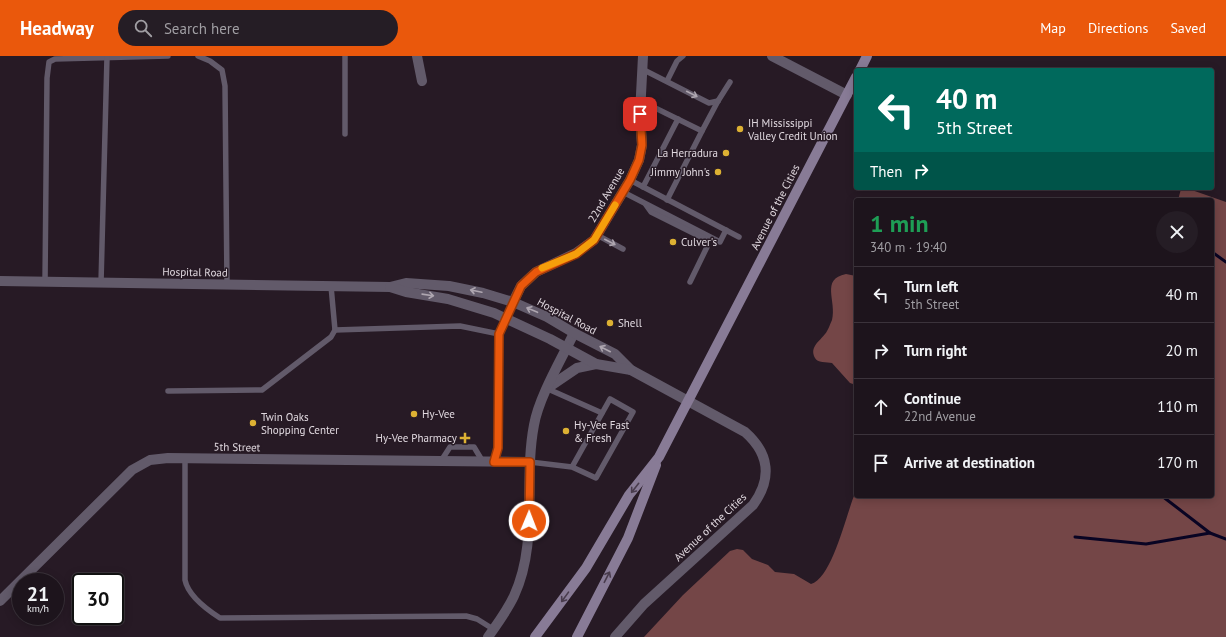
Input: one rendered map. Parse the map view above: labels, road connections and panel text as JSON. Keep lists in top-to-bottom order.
{
  "streets": {
    "main road": ["Avenue of the Cities"],
    "street": ["22nd Avenue", "Hospital Road", "5th Street"]
  },
  "crossings": [
    ["22nd Avenue", "Hospital Road"],
    ["Avenue of the Cities", "Hospital Road"]
  ],
  "places": {
    "other": [
      "IH Mississippi Valley Credit Union",
      "La Herradura",
      "Jimmy John's",
      "Culver's",
      "Shell",
      "Hy-Vee",
      "Twin Oaks Shopping Center",
      "Hy-Vee Fast & Fresh"
    ],
    "health": ["Hy-Vee Pharmacy"]
  },
  "page": {
    "header": "Headway",
    "search": "Search here",
    "nav": ["Map", "Directions", "Saved"],
    "turn": ["40 m", "5th Street"],
    "then": "Then",
    "heading": ["1 min", "340 m · 19:40"],
    "list": [
      {
        "name": "Turn left",
        "note": "5th Street",
        "value": "40 m"
      },
      {
        "name": "Turn right",
        "value": "20 m"
      },
      {
        "name": "Continue",
        "note": "22nd Avenue",
        "value": "110 m"
      },
      {
        "name": "Arrive at destination",
        "value": "170 m"
      }
    ],
    "speed": "21 km/h",
    "limit": "30"
  }
}
